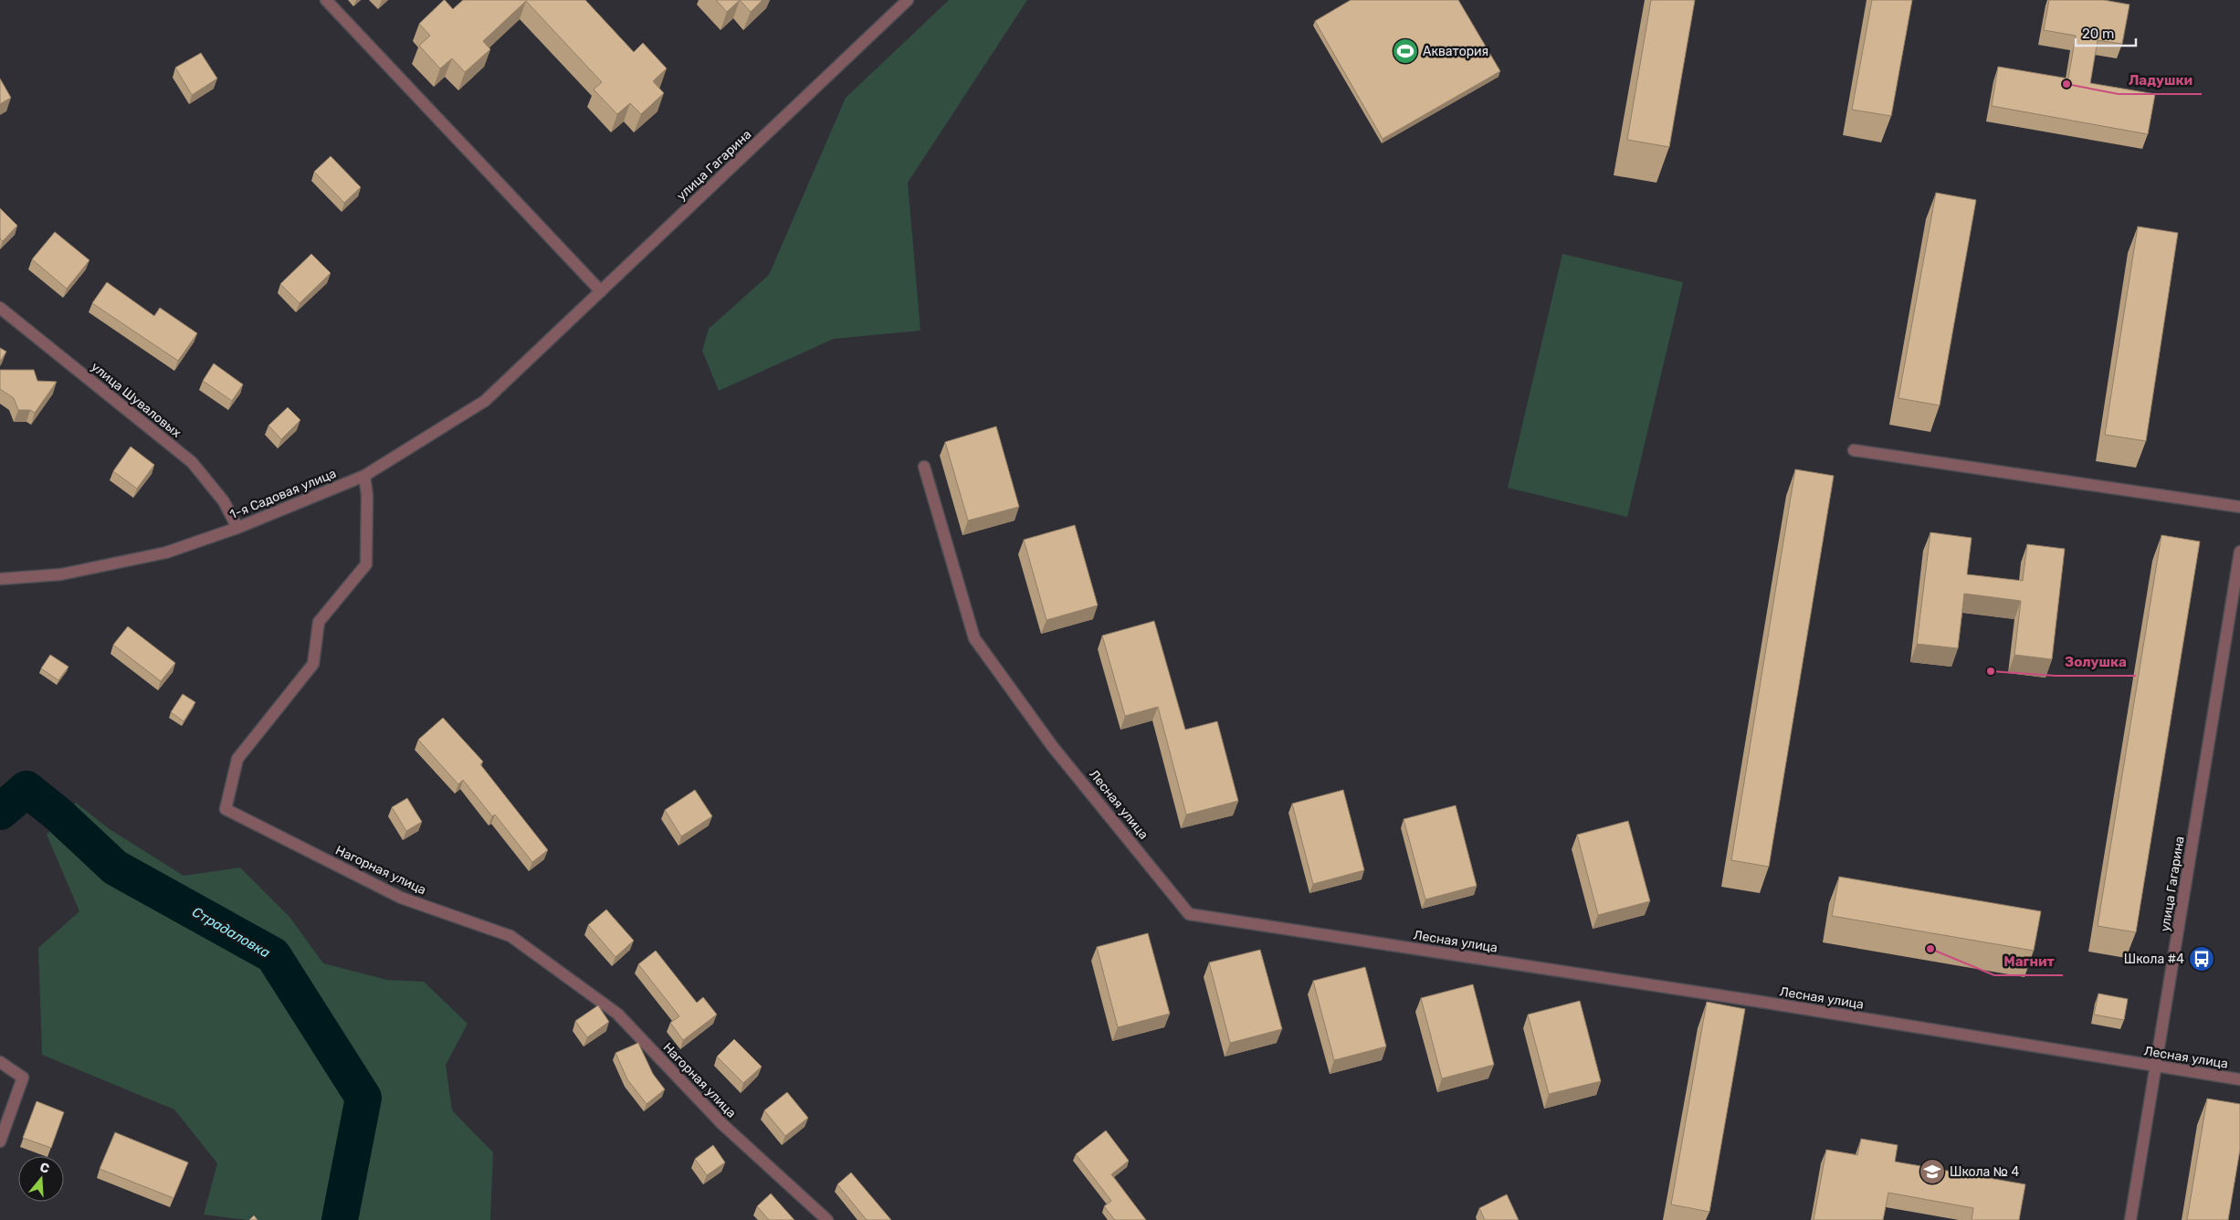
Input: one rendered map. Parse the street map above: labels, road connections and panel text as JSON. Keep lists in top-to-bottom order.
{
  "streets": {
    "street": [
      "улица Гагарина",
      "улица Шуваловых",
      "1-я Садовая улица",
      "Лесная улица",
      "Нагорная улица"
    ]
  },
  "crossings": [
    ["улица Гагарина", "1-я Садовая улица"],
    ["улица Гагарина", "Лесная улица"],
    ["улица Шуваловых", "1-я Садовая улица"],
    ["1-я Садовая улица", "Нагорная улица"]
  ],
  "water": ["Страдаловка"],
  "places": {
    "sports": ["Акватория"],
    "other": ["Ладушки", "Золушка", "Магнит"],
    "bus stop": ["Школа #4"],
    "school or university": ["Школа № 4"]
  },
  "scale_bar": "20 m",
  "north": "top"
}
